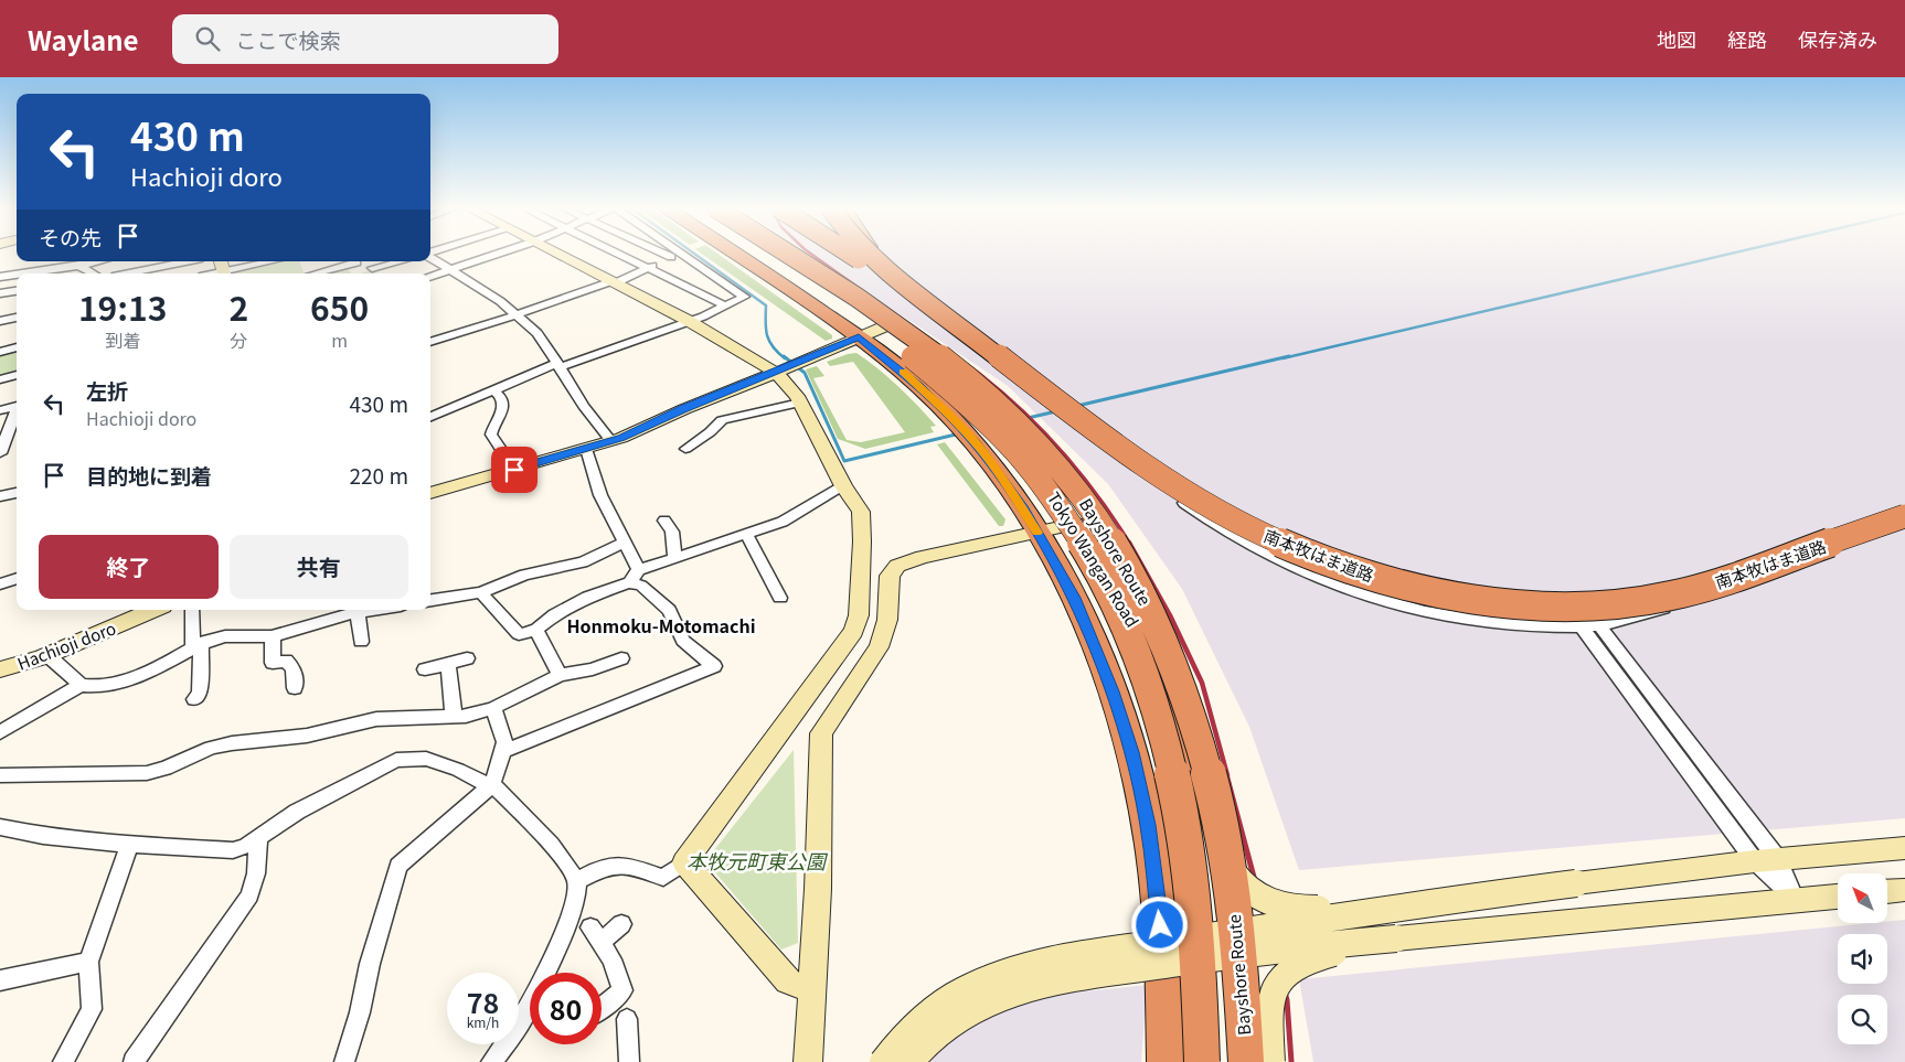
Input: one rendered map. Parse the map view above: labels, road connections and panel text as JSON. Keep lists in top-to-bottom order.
{
  "streets": {
    "highway": ["Bayshore Route", "南本牧はま道路", "Tokyo Wangan Road"],
    "street": ["Hachioji doro"]
  },
  "crossings": [
    ["Bayshore Route", "Tokyo Wangan Road"]
  ],
  "districts": ["Honmoku-Motomachi"],
  "parks": ["本牧元町東公園"],
  "north": "top left",
  "page": {
    "header": "Waylane",
    "search": "ここで検索",
    "nav": ["地図", "経路", "保存済み"],
    "turn": ["430 m", "Hachioji doro"],
    "then": "その先",
    "eta": [
      "19:13",
      "到着",
      "2",
      "分",
      "650",
      "m"
    ],
    "list": [
      {
        "name": "左折",
        "note": "Hachioji doro",
        "value": "430 m"
      },
      {
        "name": "目的地に到着",
        "value": "220 m"
      }
    ],
    "buttons": ["終了", "共有"],
    "speed": "78 km/h",
    "limit": "80"
  }
}
